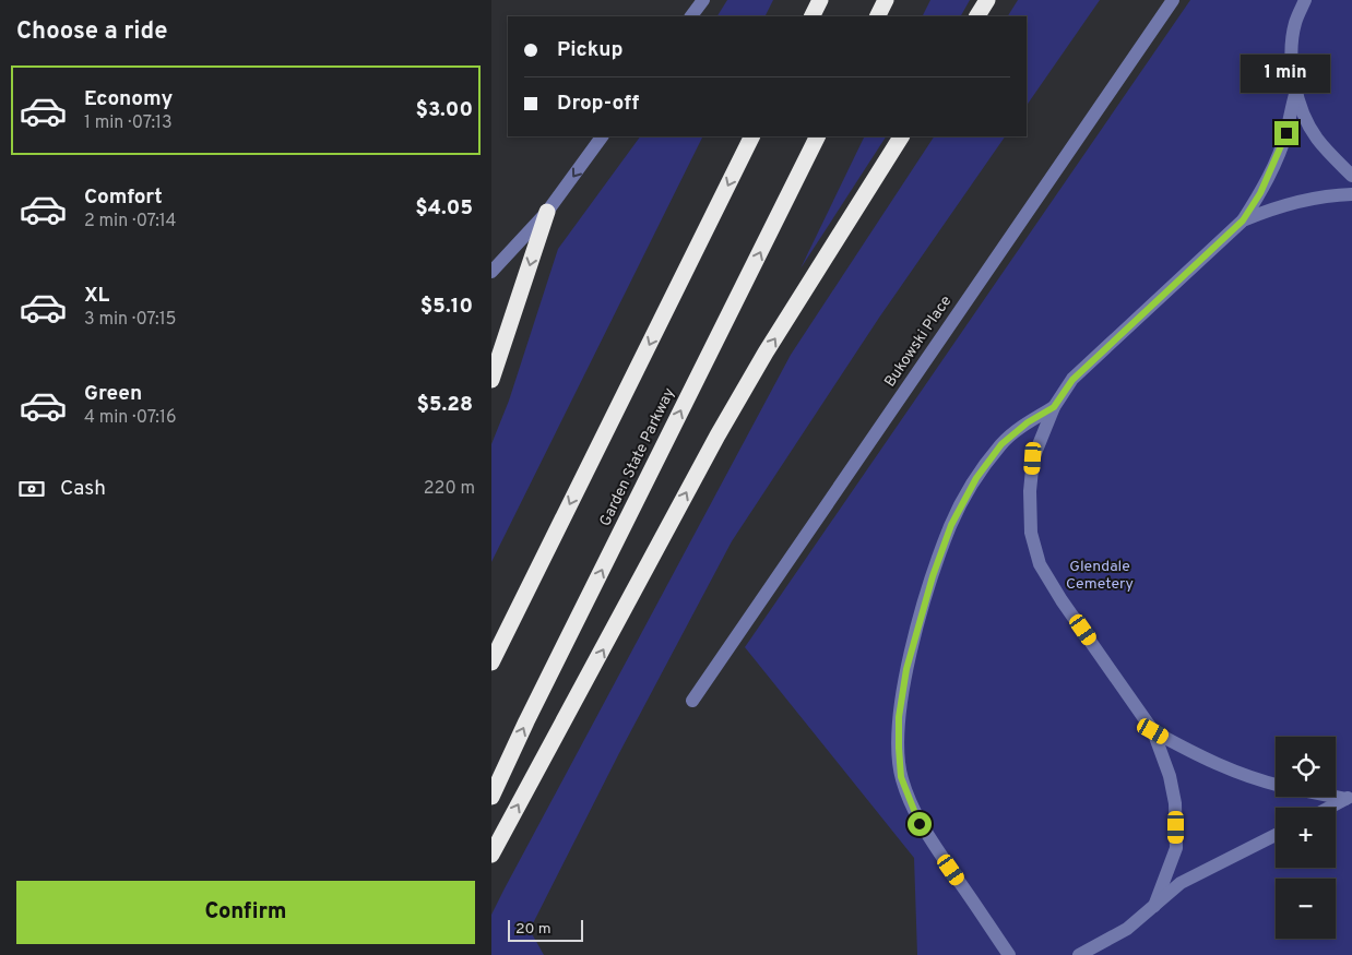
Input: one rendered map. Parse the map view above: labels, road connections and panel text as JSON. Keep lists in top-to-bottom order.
{
  "streets": {
    "highway": ["Garden State Parkway"],
    "street": ["Bukowski Place"]
  },
  "parks": ["Glendale Cemetery"],
  "scale_bar": "20 m",
  "page": {
    "heading": "Choose a ride",
    "banner": ["Pickup", "Drop-off"],
    "bubble": "1 min",
    "list": [
      {
        "name": "Economy",
        "note": "1 min · 07:13",
        "value": "$3.00"
      },
      {
        "name": "Comfort",
        "note": "2 min · 07:14",
        "value": "$4.05"
      },
      {
        "name": "XL",
        "note": "3 min · 07:15",
        "value": "$5.10"
      },
      {
        "name": "Green",
        "note": "4 min · 07:16",
        "value": "$5.28"
      }
    ],
    "pay": ["Cash", "220 m"],
    "map_buttons": ["+", "−"],
    "buttons": "Confirm",
    "scale": "20 m"
  }
}
